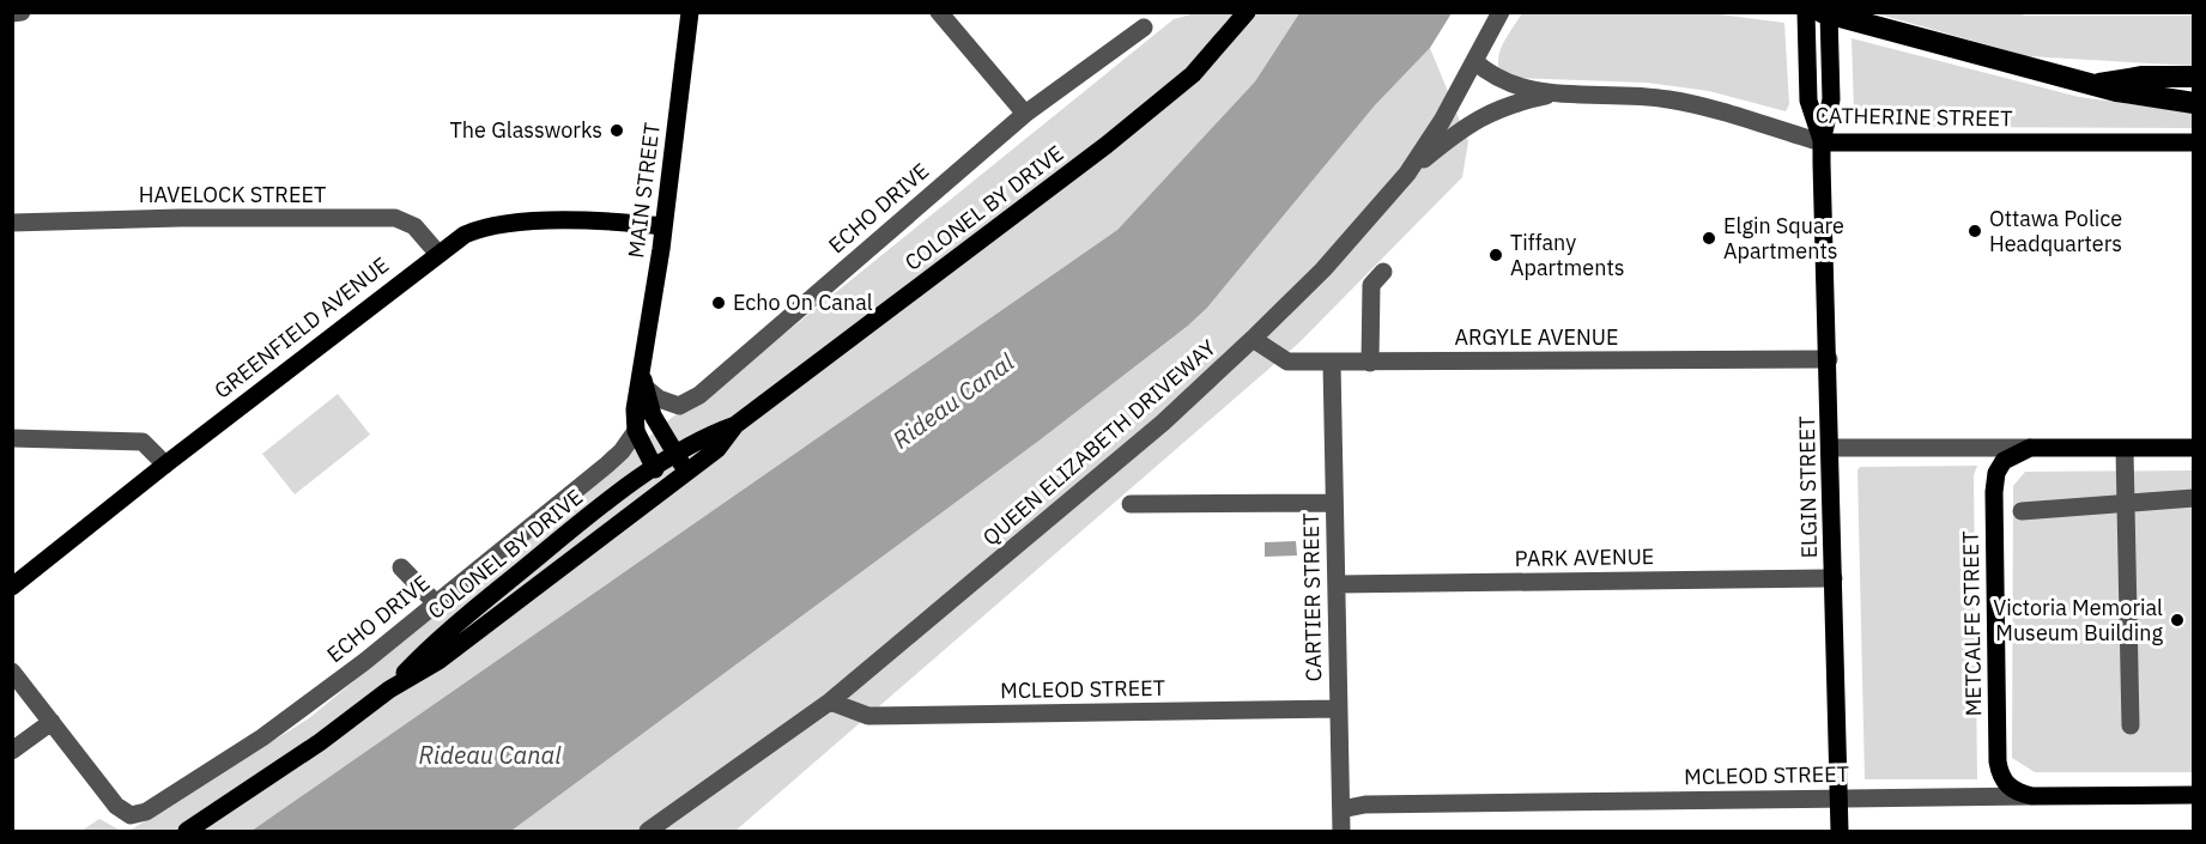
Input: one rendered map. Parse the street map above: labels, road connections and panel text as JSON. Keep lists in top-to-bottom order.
{
  "streets": {
    "main road": [
      "CATHERINE STREET",
      "MAIN STREET",
      "COLONEL BY DRIVE",
      "GREENFIELD AVENUE",
      "ELGIN STREET",
      "METCALFE STREET",
      "MCLEOD STREET"
    ],
    "street": [
      "HAVELOCK STREET",
      "ECHO DRIVE",
      "ARGYLE AVENUE",
      "QUEEN ELIZABETH DRIVEWAY",
      "PARK AVENUE",
      "CARTIER STREET"
    ]
  },
  "crossings": [
    ["CATHERINE STREET", "ELGIN STREET"],
    ["MAIN STREET", "ECHO DRIVE"],
    ["MAIN STREET", "COLONEL BY DRIVE"],
    ["MAIN STREET", "GREENFIELD AVENUE"],
    ["HAVELOCK STREET", "GREENFIELD AVENUE"],
    ["ARGYLE AVENUE", "QUEEN ELIZABETH DRIVEWAY"],
    ["ARGYLE AVENUE", "ELGIN STREET"],
    ["ARGYLE AVENUE", "CARTIER STREET"],
    ["QUEEN ELIZABETH DRIVEWAY", "MCLEOD STREET"],
    ["ELGIN STREET", "PARK AVENUE"],
    ["ELGIN STREET", "MCLEOD STREET"],
    ["PARK AVENUE", "CARTIER STREET"],
    ["CARTIER STREET", "MCLEOD STREET"],
    ["METCALFE STREET", "MCLEOD STREET"]
  ],
  "water": ["Rideau Canal"],
  "places": [
    "The Glassworks",
    "Ottawa Police Headquarters",
    "Elgin Square Apartments",
    "Tiffany Apartments",
    "Echo On Canal",
    "Victoria Memorial Museum Building"
  ]
}
